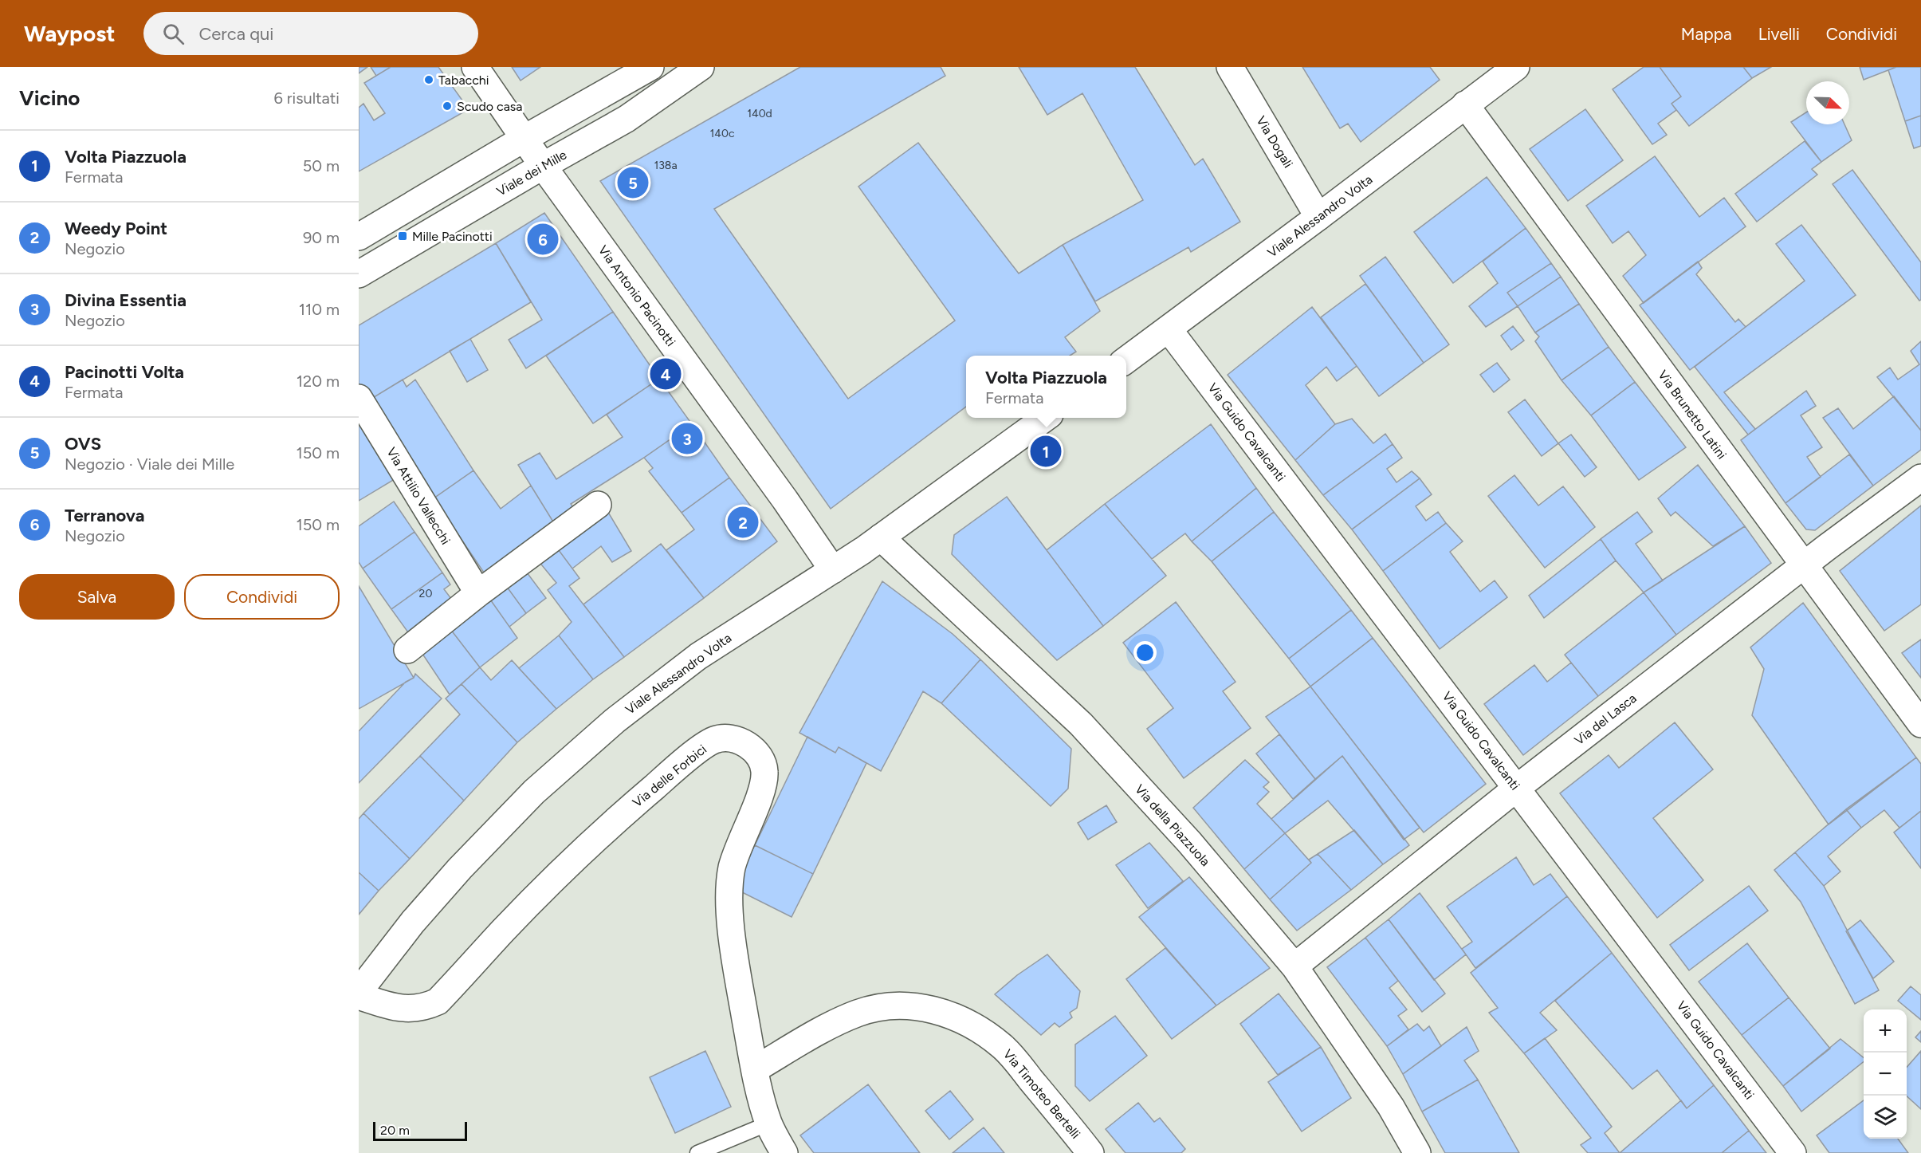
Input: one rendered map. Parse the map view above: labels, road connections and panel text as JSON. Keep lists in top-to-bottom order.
{
  "streets": {
    "street": [
      "Via Dogali",
      "Viale dei Mille",
      "Viale Alessandro Volta",
      "Via Antonio Pacinotti",
      "Via Brunetto Latini",
      "Via Guido Cavalcanti",
      "Via Attilio Vallecchi",
      "Via del Lasca",
      "Via delle Forbici",
      "Via della Piazzuola",
      "Via Timoteo Bertelli"
    ]
  },
  "crossings": [
    ["Via Dogali", "Viale Alessandro Volta"],
    ["Viale dei Mille", "Via Antonio Pacinotti"],
    ["Viale Alessandro Volta", "Via Antonio Pacinotti"],
    ["Viale Alessandro Volta", "Via Brunetto Latini"],
    ["Viale Alessandro Volta", "Via Guido Cavalcanti"],
    ["Viale Alessandro Volta", "Via della Piazzuola"],
    ["Via Brunetto Latini", "Via del Lasca"],
    ["Via Guido Cavalcanti", "Via del Lasca"],
    ["Via del Lasca", "Via della Piazzuola"],
    ["Via delle Forbici", "Via Timoteo Bertelli"]
  ],
  "places": {
    "other": ["Tabacchi", "Scudo casa"],
    "transit": ["Mille Pacinotti"]
  },
  "house_numbers": [
    "140d",
    "140c",
    "138a",
    "20"
  ],
  "scale_bar": "20 m",
  "north": "bottom right",
  "page": {
    "header": "Waypost",
    "search": "Cerca qui",
    "nav": ["Mappa", "Livelli", "Condividi"],
    "heading": ["Vicino", "6 risultati"],
    "list": [
      {
        "mark": "1",
        "name": "Volta Piazzuola",
        "note": "Fermata",
        "value": "50 m"
      },
      {
        "mark": "2",
        "name": "Weedy Point",
        "note": "Negozio",
        "value": "90 m"
      },
      {
        "mark": "3",
        "name": "Divina Essentia",
        "note": "Negozio",
        "value": "110 m"
      },
      {
        "mark": "4",
        "name": "Pacinotti Volta",
        "note": "Fermata",
        "value": "120 m"
      },
      {
        "mark": "5",
        "name": "OVS",
        "note": "Negozio · Viale dei Mille",
        "value": "150 m"
      },
      {
        "mark": "6",
        "name": "Terranova",
        "note": "Negozio",
        "value": "150 m"
      }
    ],
    "pins": [
      "5",
      "6",
      "4",
      "3",
      "1",
      "2"
    ],
    "popup": ["Volta Piazzuola", "Fermata"],
    "buttons": ["Salva", "Condividi"],
    "map_buttons": ["+", "−"],
    "scale": "20 m"
  }
}
